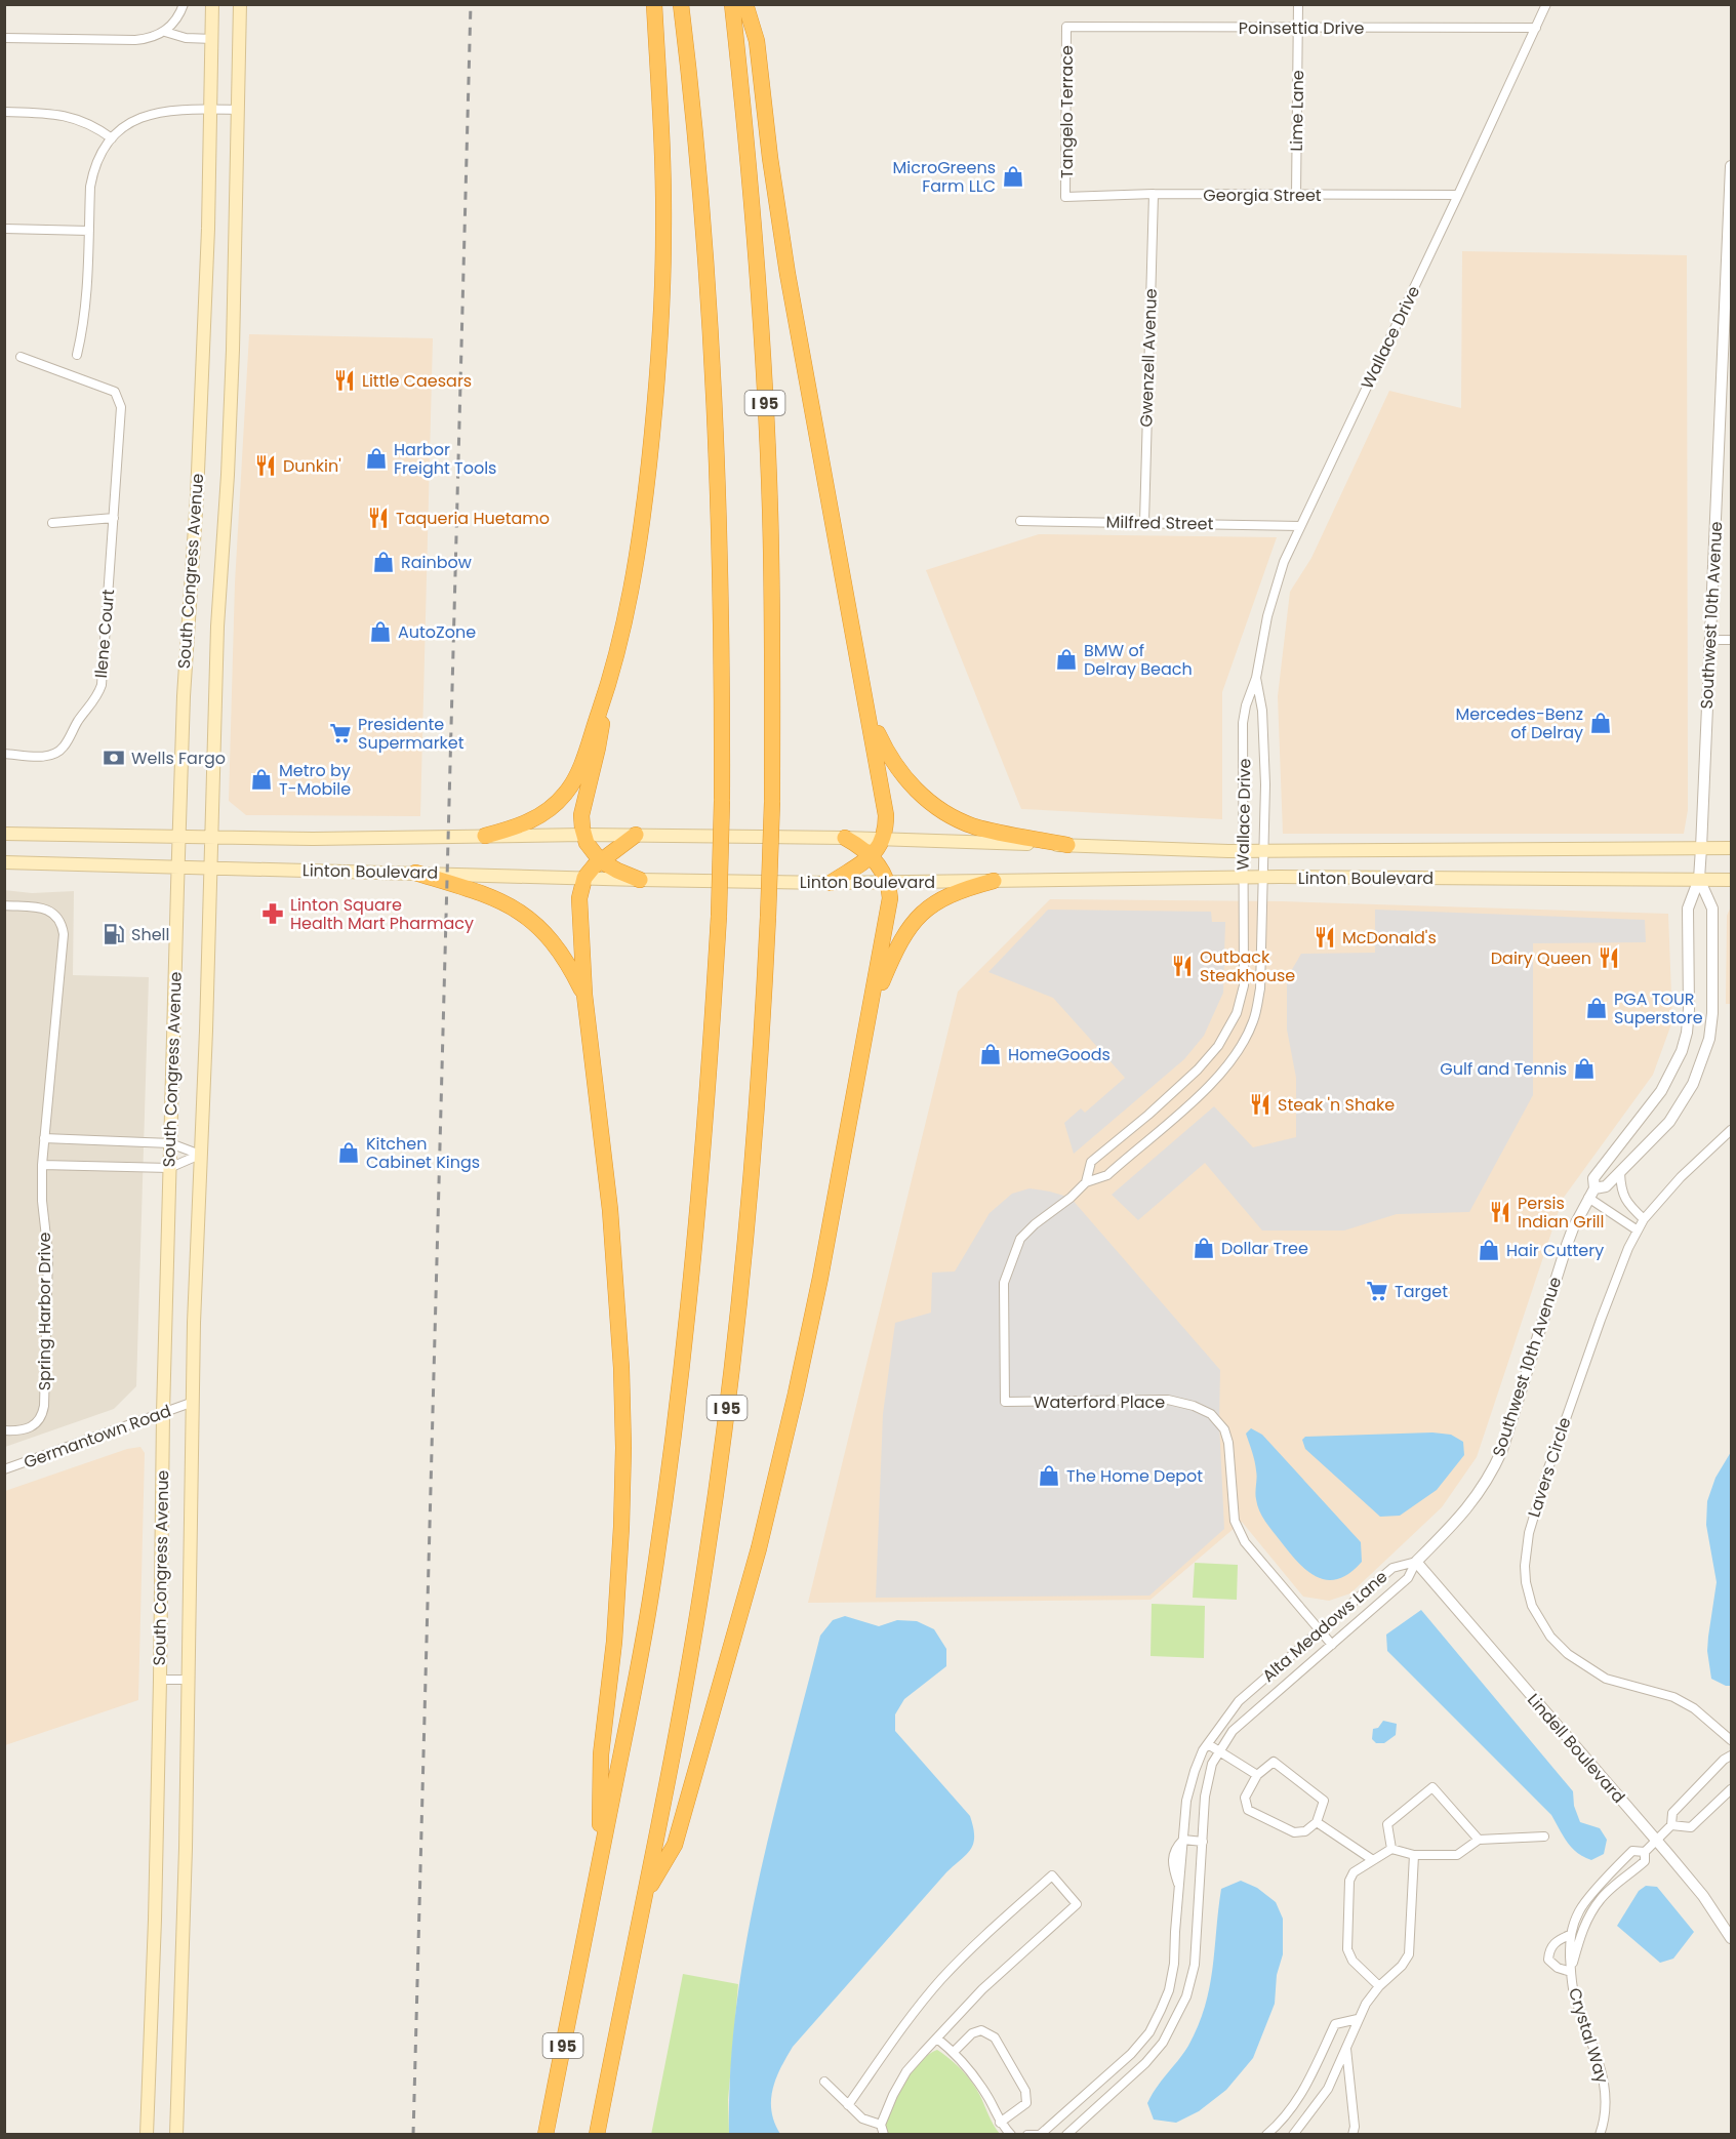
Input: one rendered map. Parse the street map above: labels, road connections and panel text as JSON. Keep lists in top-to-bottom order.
{
  "streets": {
    "highway": ["I 95"],
    "main road": ["South Congress Avenue", "Linton Boulevard"],
    "street": [
      "Poinsettia Drive",
      "Lime Lane",
      "Tangelo Terrace",
      "Georgia Street",
      "Wallace Drive",
      "Gwenzell Avenue",
      "Milfred Street",
      "Southwest 10th Avenue",
      "Ilene Court",
      "Spring Harbor Drive",
      "Waterford Place",
      "Germantown Road",
      "Lavers Circle",
      "Alta Meadows Lane",
      "Lindell Boulevard",
      "Crystal Way"
    ]
  },
  "crossings": [
    ["Poinsettia Drive", "Lime Lane"],
    ["Poinsettia Drive", "Tangelo Terrace"],
    ["Poinsettia Drive", "Wallace Drive"],
    ["Lime Lane", "Georgia Street"],
    ["Tangelo Terrace", "Georgia Street"],
    ["Georgia Street", "Wallace Drive"],
    ["Georgia Street", "Gwenzell Avenue"],
    ["Wallace Drive", "Milfred Street"],
    ["Wallace Drive", "Linton Boulevard"],
    ["Wallace Drive", "Waterford Place"],
    ["Gwenzell Avenue", "Milfred Street"],
    ["South Congress Avenue", "Linton Boulevard"],
    ["South Congress Avenue", "Germantown Road"],
    ["Southwest 10th Avenue", "Linton Boulevard"],
    ["Southwest 10th Avenue", "Alta Meadows Lane"],
    ["Southwest 10th Avenue", "Lindell Boulevard"],
    ["Linton Boulevard", "Waterford Place"],
    ["Waterford Place", "Alta Meadows Lane"],
    ["Alta Meadows Lane", "Lindell Boulevard"],
    ["Lindell Boulevard", "Crystal Way"]
  ],
  "places": {
    "shop": [
      "MicroGreens Farm LLC",
      "Harbor Freight Tools",
      "Rainbow",
      "AutoZone",
      "BMW of Delray Beach",
      "Mercedes-Benz of Delray",
      "Metro by T-Mobile",
      "PGA TOUR Superstore",
      "HomeGoods",
      "Gulf and Tennis",
      "Kitchen Cabinet Kings",
      "Dollar Tree",
      "Hair Cuttery",
      "The Home Depot"
    ],
    "restaurant": [
      "Little Caesars",
      "Dunkin'",
      "Taqueria Huetamo",
      "McDonald's",
      "Dairy Queen",
      "Outback Steakhouse",
      "Steak 'n Shake",
      "Persis Indian Grill"
    ],
    "supermarket": ["Presidente Supermarket", "Target"],
    "bank": ["Wells Fargo"],
    "pharmacy": ["Linton Square Health Mart Pharmacy"],
    "fuel station": ["Shell"]
  }
}
